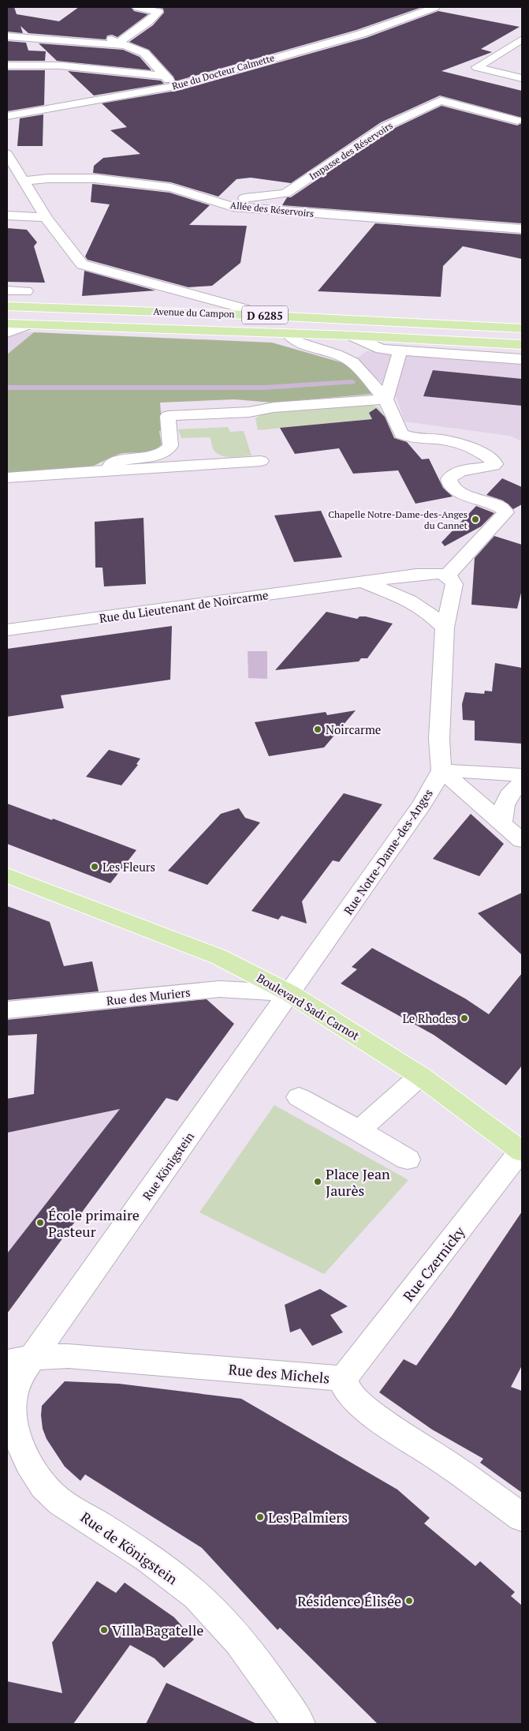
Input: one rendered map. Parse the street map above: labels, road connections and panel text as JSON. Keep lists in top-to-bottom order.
{
  "streets": {
    "main road": ["Avenue du Campon", "D 6285", "Boulevard Sadi Carnot"],
    "street": [
      "Rue du Docteur Calmette",
      "Impasse des Réservoirs",
      "Allée des Réservoirs",
      "Rue du Lieutenant de Noircarme",
      "Rue Notre-Dame-des-Anges",
      "Rue des Muriers",
      "Rue Königstein",
      "Rue Czernicky",
      "Rue des Michels",
      "Rue de Königstein"
    ]
  },
  "crossings": [
    ["Impasse des Réservoirs", "Allée des Réservoirs"],
    ["Rue Notre-Dame-des-Anges", "Rue des Muriers"],
    ["Rue Notre-Dame-des-Anges", "Boulevard Sadi Carnot"],
    ["Rue Notre-Dame-des-Anges", "Rue Königstein"],
    ["Rue des Muriers", "Boulevard Sadi Carnot"],
    ["Rue des Muriers", "Rue Königstein"],
    ["Boulevard Sadi Carnot", "Rue Königstein"],
    ["Boulevard Sadi Carnot", "Rue Czernicky"],
    ["Rue Königstein", "Rue des Michels"],
    ["Rue Königstein", "Rue de Königstein"],
    ["Rue Czernicky", "Rue des Michels"],
    ["Rue des Michels", "Rue de Königstein"]
  ],
  "places": [
    "Chapelle Notre-Dame-des-Anges du Cannet",
    "Noircarme",
    "Les Fleurs",
    "Le Rhodes",
    "Place Jean Jaurès",
    "École primaire Pasteur",
    "Les Palmiers",
    "Résidence Élisée",
    "Villa Bagatelle"
  ]
}
